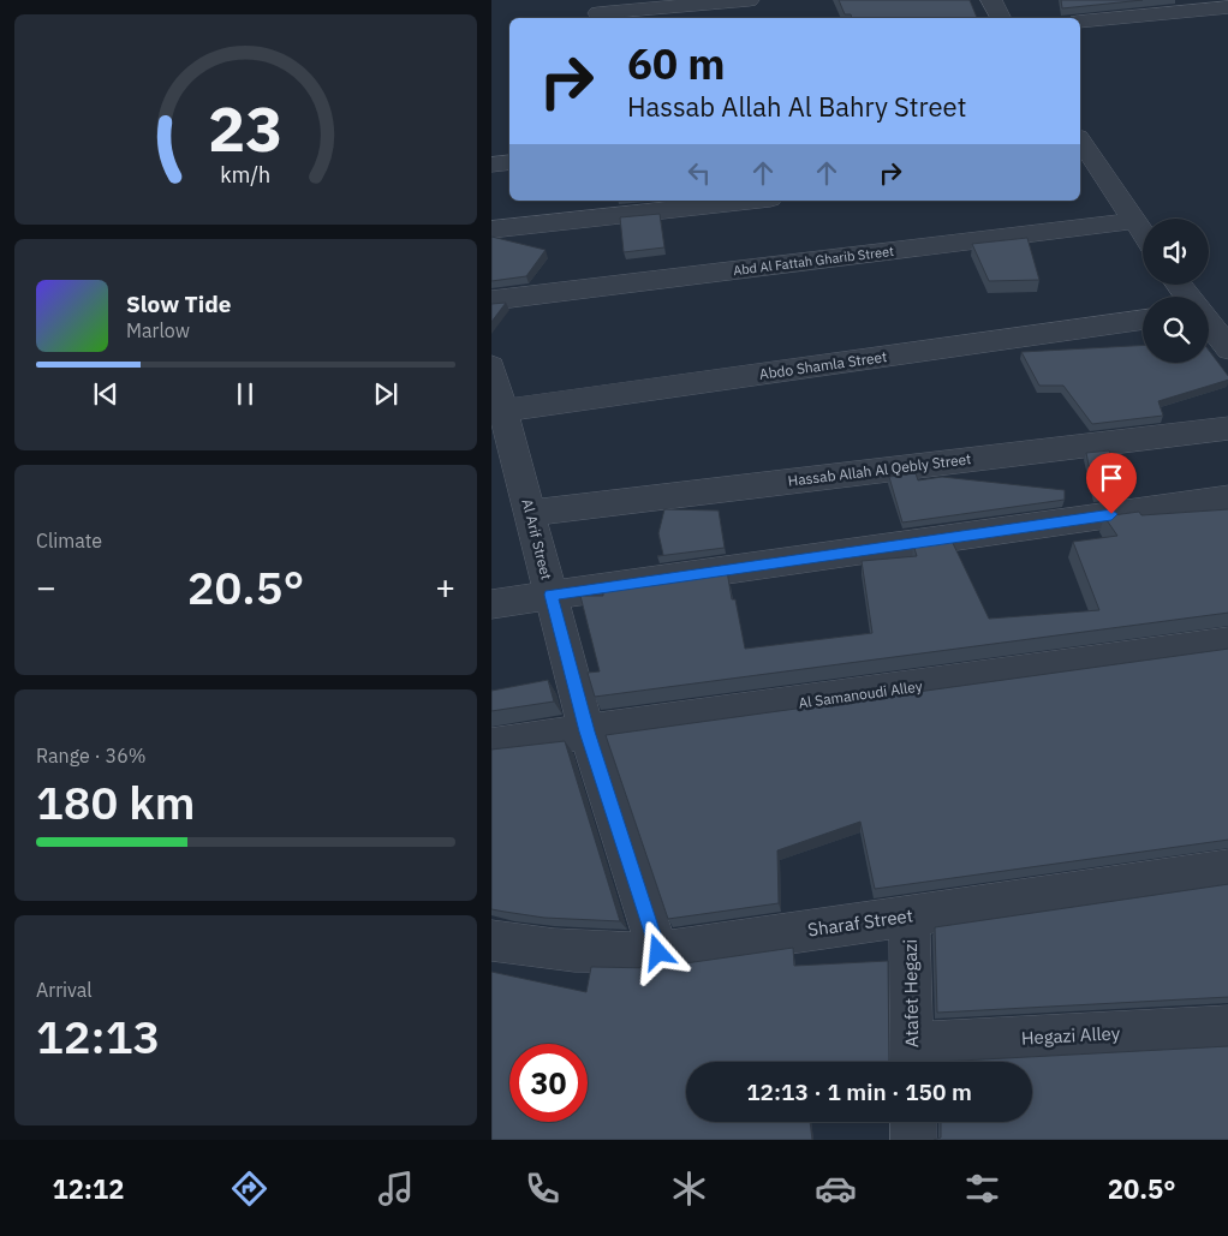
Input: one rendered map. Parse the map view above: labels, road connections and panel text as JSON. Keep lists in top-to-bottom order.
{
  "streets": {
    "street": [
      "Abd Al Fattah Gharib Street",
      "Abdo Shamla Street",
      "Hassab Allah Al Qebly Street",
      "Al Arif Street",
      "Al Samanoudi Alley",
      "Sharaf Street",
      "Atafet Hegazi",
      "Hegazi Alley"
    ]
  },
  "crossings": [
    ["Abdo Shamla Street", "Al Arif Street"],
    ["Hassab Allah Al Qebly Street", "Al Arif Street"],
    ["Al Arif Street", "Al Samanoudi Alley"],
    ["Al Arif Street", "Sharaf Street"],
    ["Sharaf Street", "Atafet Hegazi"],
    ["Atafet Hegazi", "Hegazi Alley"]
  ],
  "page": {
    "turn": ["60 m", "Hassab Allah Al Bahry Street"],
    "song": ["Slow Tide", "Marlow"],
    "tile": [
      "Climate",
      ["Range · 36%", "180 km"],
      ["Arrival", "12:13"]
    ],
    "heat": ["−", "20.5°", "+"],
    "limit": "30",
    "trip": "12:13 · 1 min · 150 m",
    "tabs": ["12:12", "20.5°"],
    "gauge": ["23", "km/h"]
  }
}
